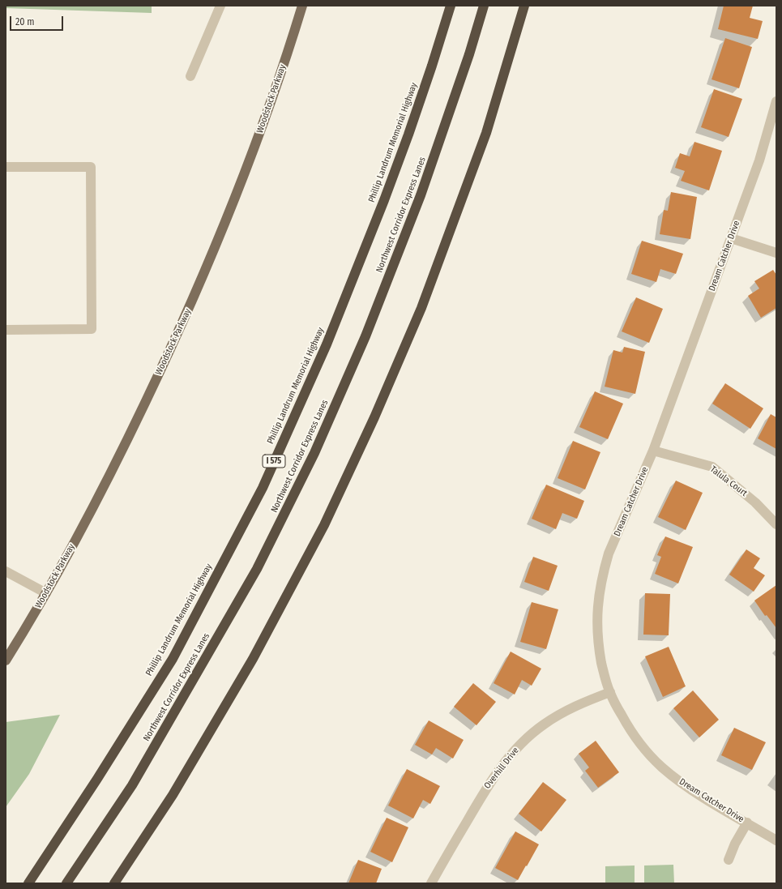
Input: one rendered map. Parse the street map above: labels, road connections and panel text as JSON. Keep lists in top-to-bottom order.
{
  "streets": {
    "highway": ["Phillip Landrum Memorial Highway", "Northwest Corridor Express Lanes", "I 575"],
    "main road": ["Woodstock Parkway"],
    "street": ["Dream Catcher Drive", "Talula Court", "Overhill Drive"]
  },
  "crossings": [
    ["Dream Catcher Drive", "Talula Court"],
    ["Dream Catcher Drive", "Overhill Drive"]
  ],
  "scale_bar": "20 m"
}
